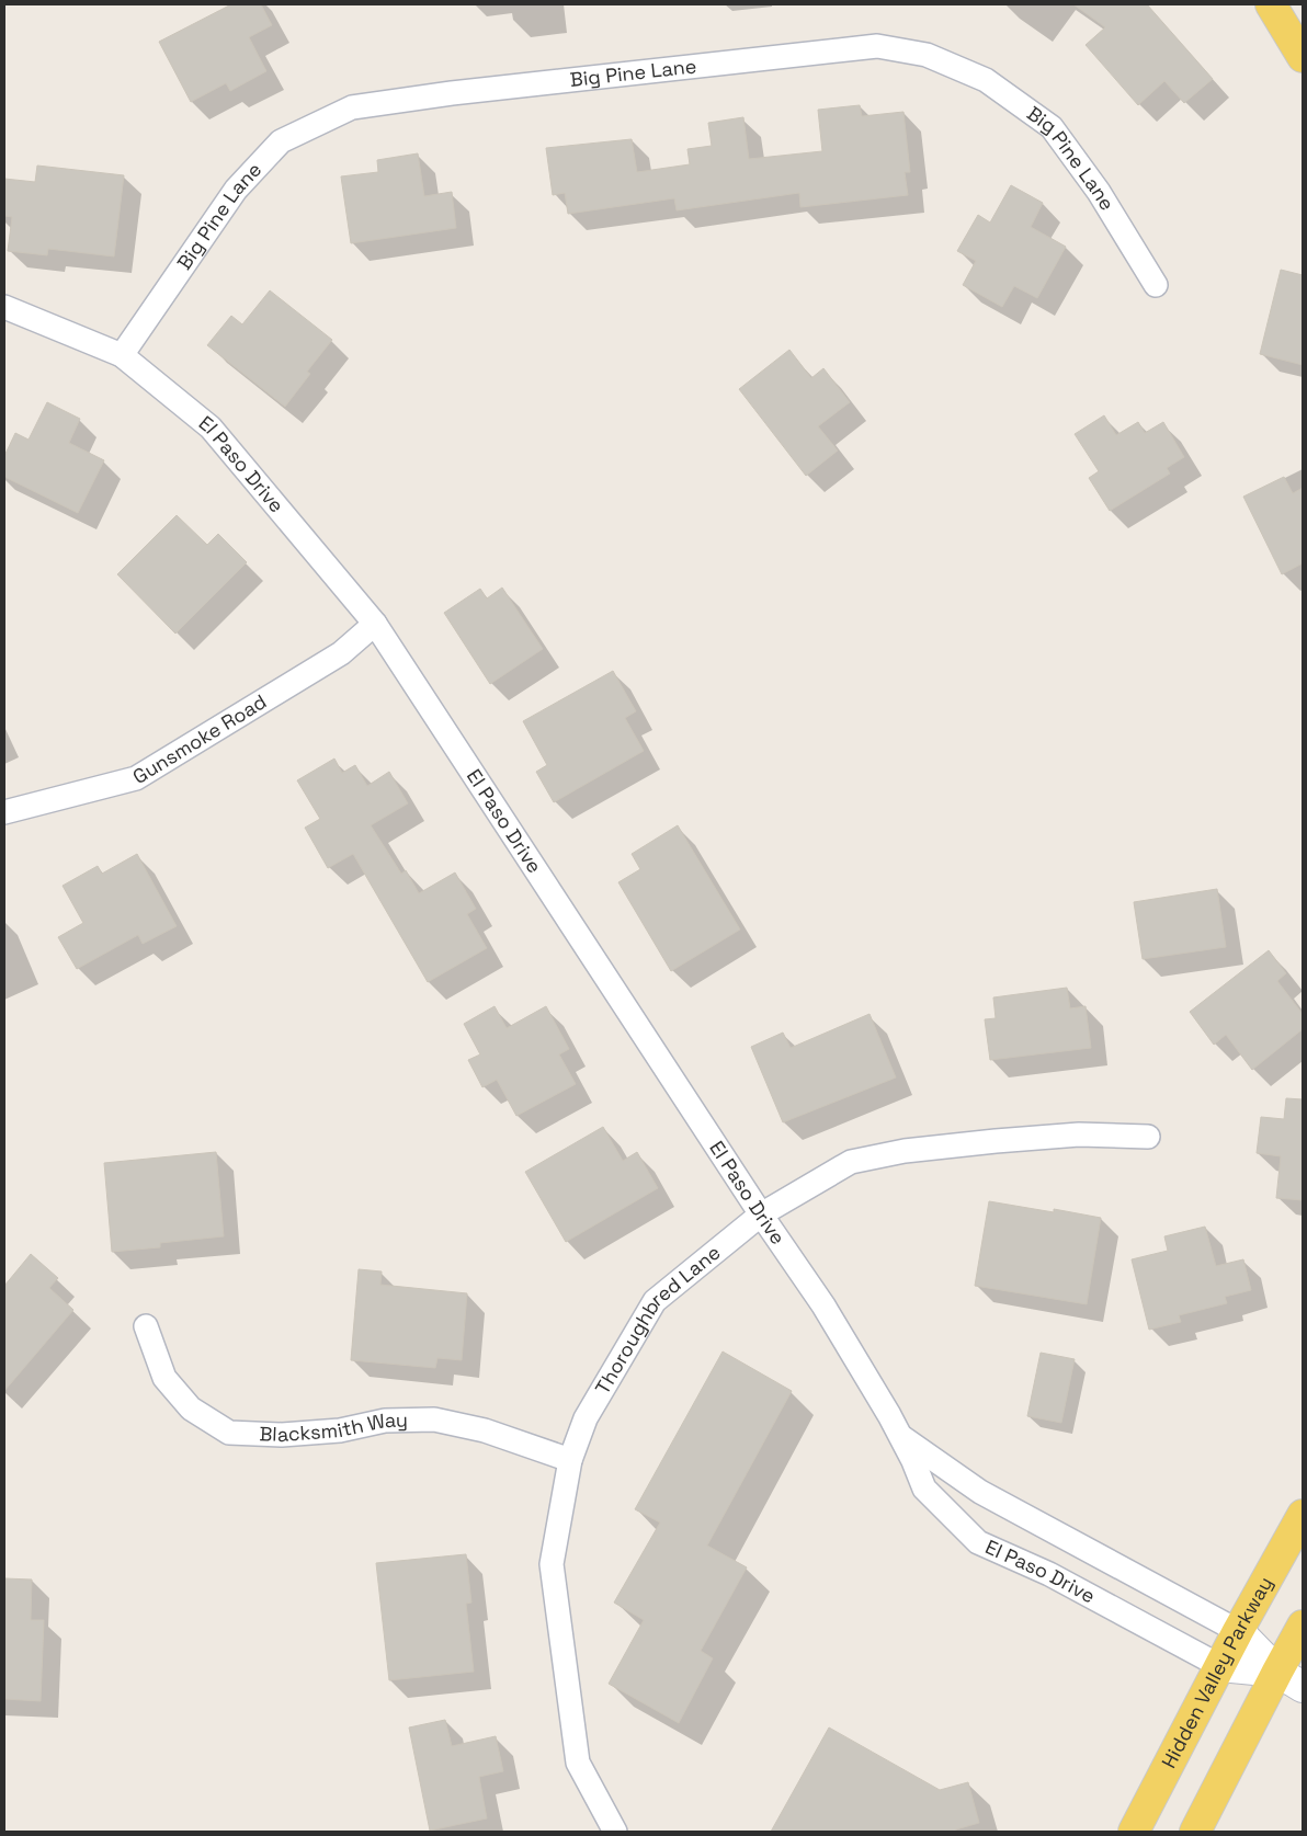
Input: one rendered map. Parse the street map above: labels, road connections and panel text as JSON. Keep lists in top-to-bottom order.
{
  "streets": {
    "main road": ["Hidden Valley Parkway"],
    "street": [
      "Big Pine Lane",
      "El Paso Drive",
      "Gunsmoke Road",
      "Thoroughbred Lane",
      "Blacksmith Way"
    ]
  },
  "crossings": [
    ["Big Pine Lane", "El Paso Drive"],
    ["El Paso Drive", "Gunsmoke Road"],
    ["El Paso Drive", "Thoroughbred Lane"],
    ["El Paso Drive", "Hidden Valley Parkway"],
    ["Thoroughbred Lane", "Blacksmith Way"]
  ]
}
